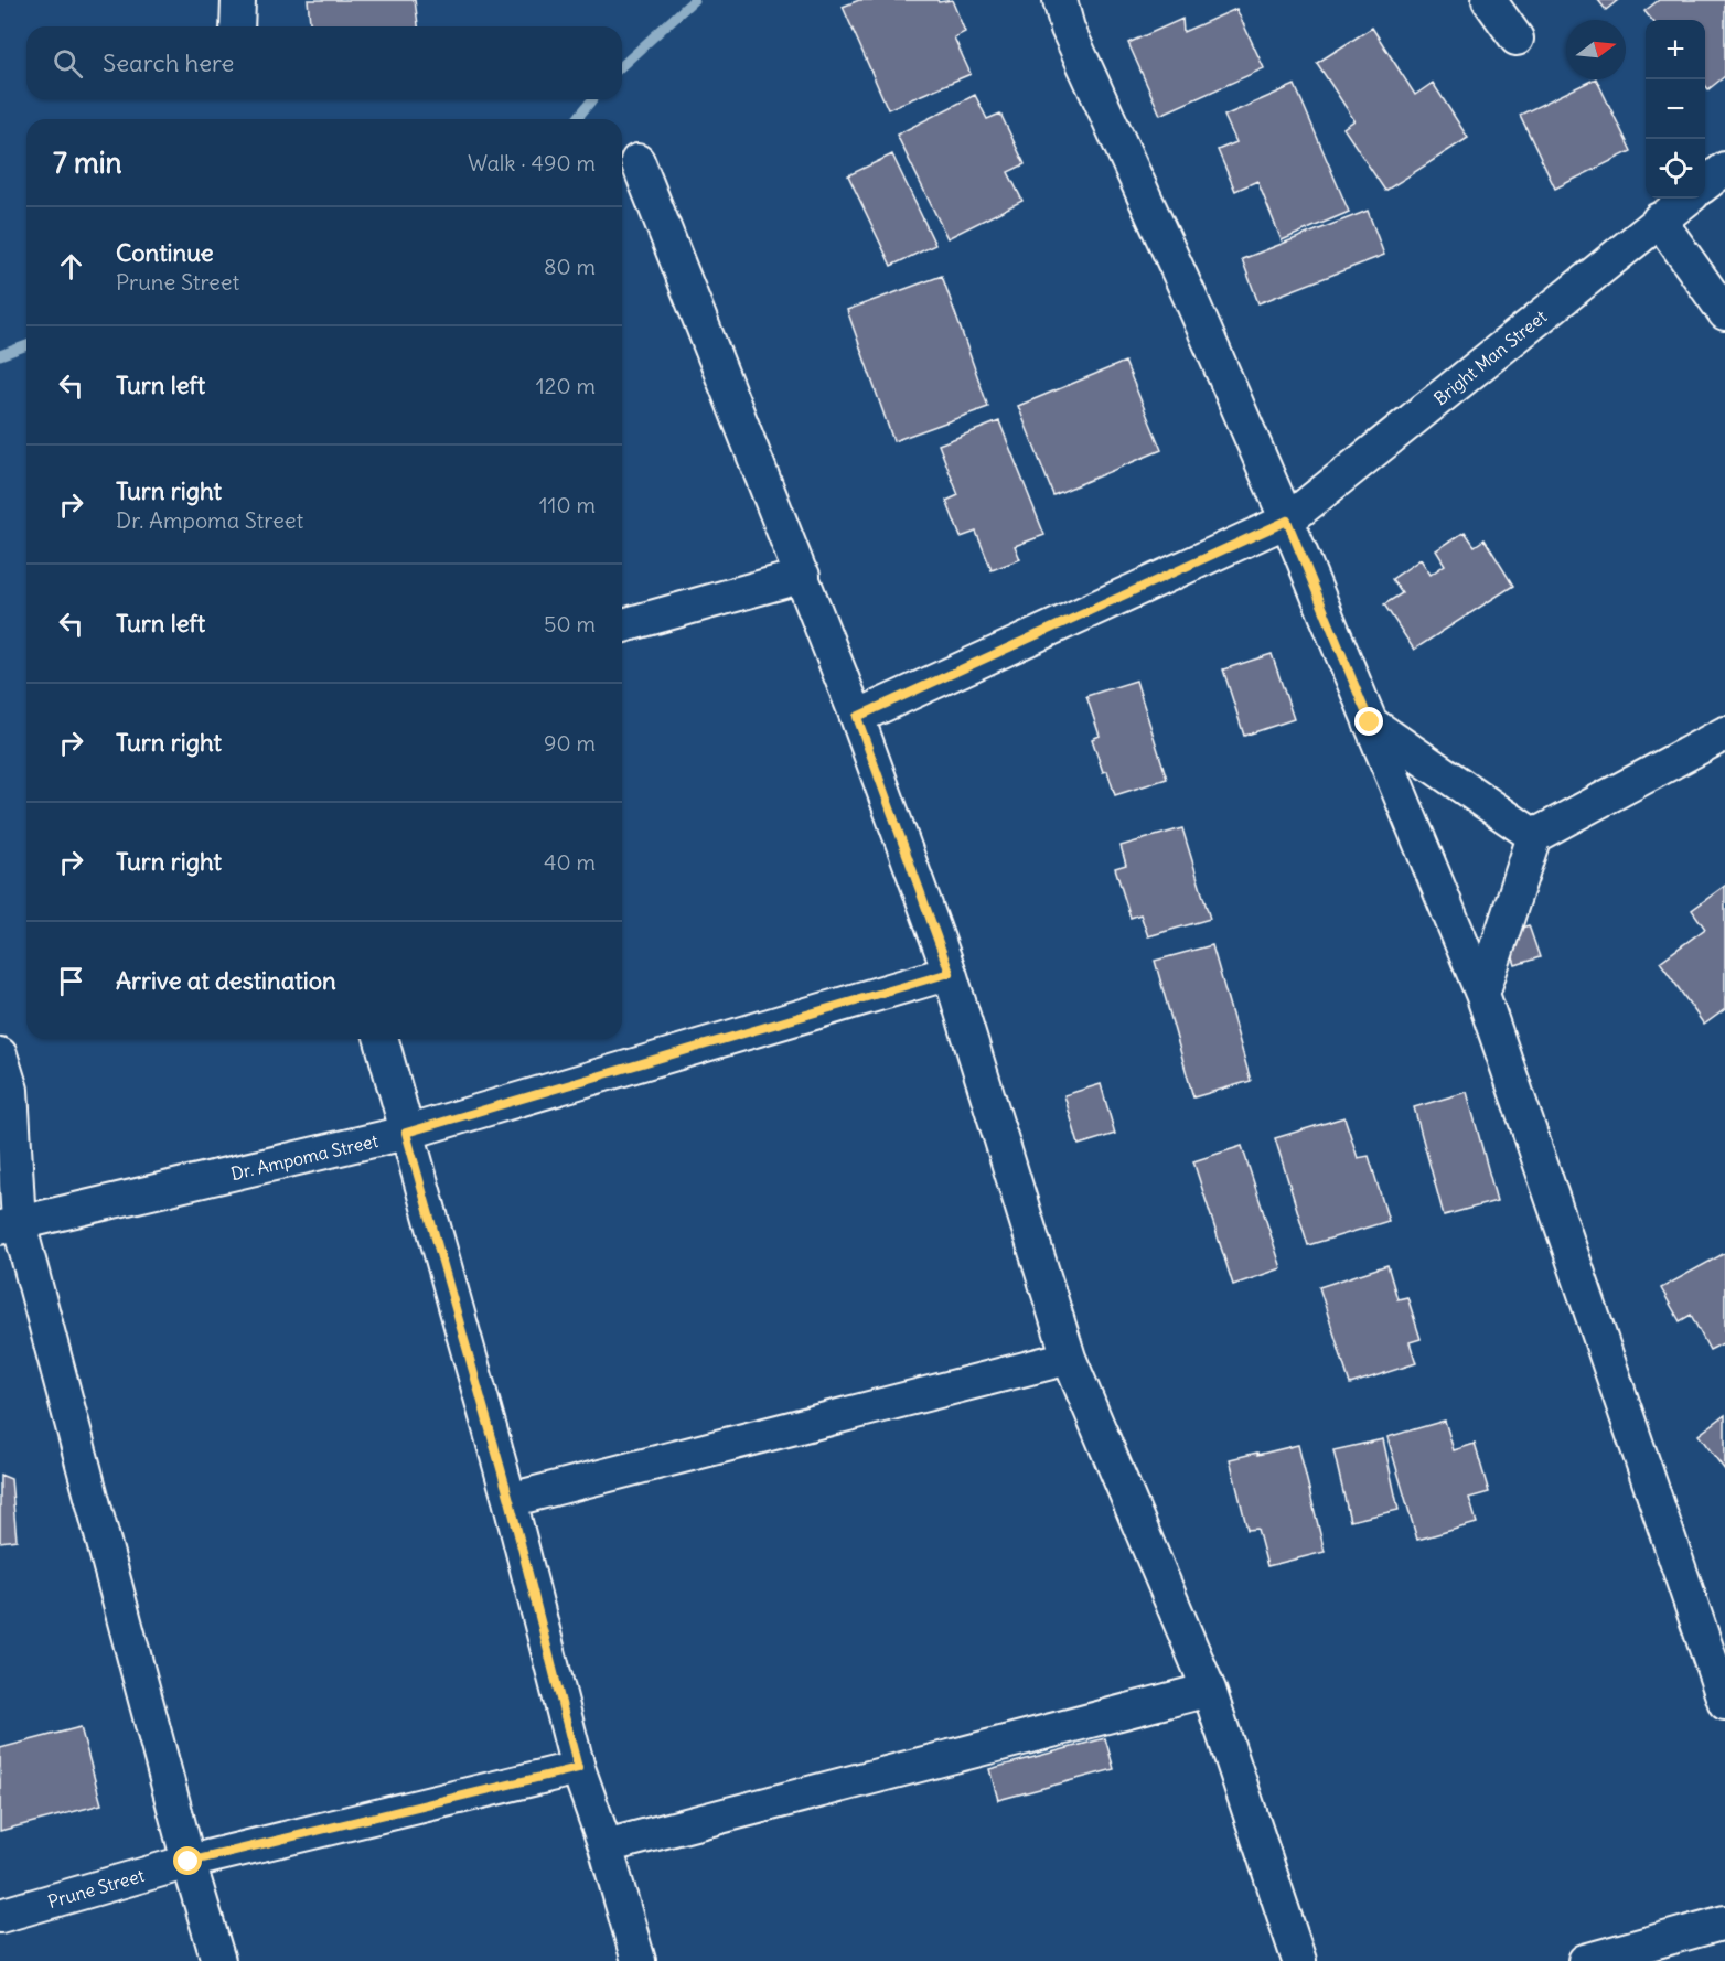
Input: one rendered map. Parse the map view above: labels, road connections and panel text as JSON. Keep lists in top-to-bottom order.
{
  "streets": {
    "street": ["Bright Man Street", "Dr. Ampoma Street", "Prune Street"]
  },
  "north": "right",
  "page": {
    "map_buttons": ["+", "−"],
    "search": "Search here",
    "heading": ["7 min", "Walk · 490 m"],
    "list": [
      ["Continue", "Prune Street", "80 m"],
      ["Turn left", "120 m"],
      ["Turn right", "Dr. Ampoma Street", "110 m"],
      ["Turn left", "50 m"],
      ["Turn right", "90 m"],
      ["Turn right", "40 m"],
      "Arrive at destination"
    ]
  }
}
